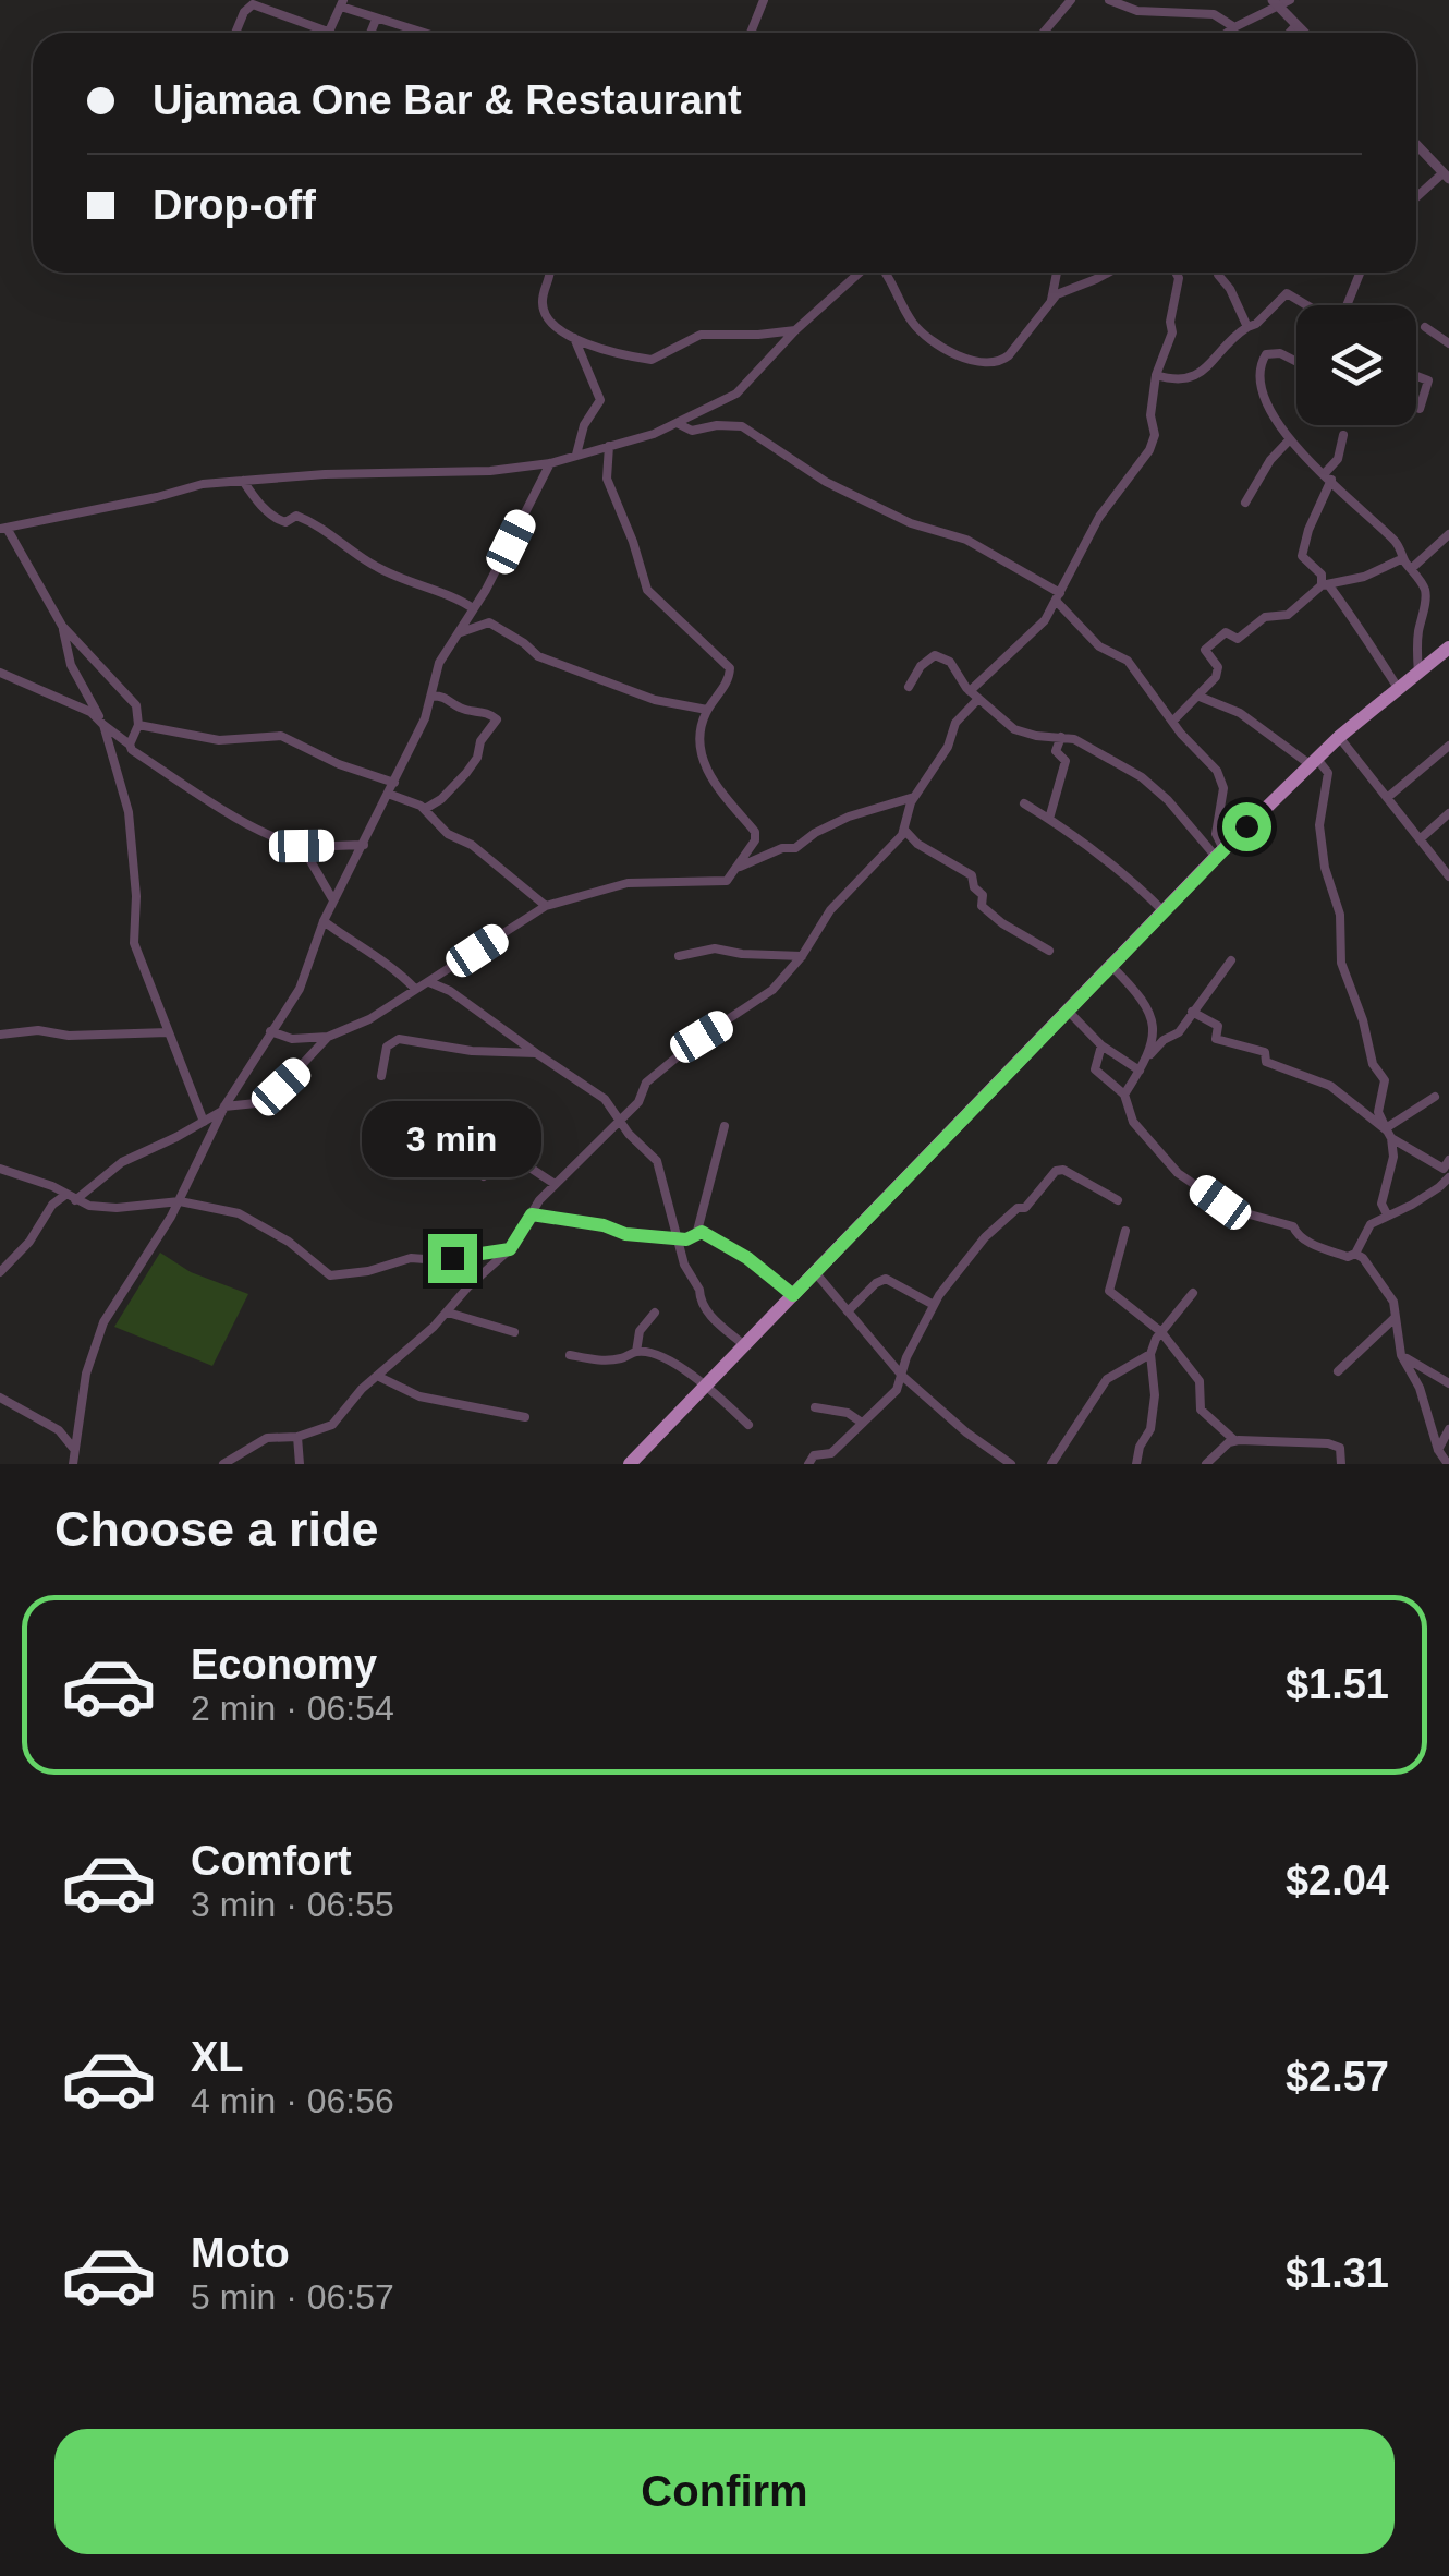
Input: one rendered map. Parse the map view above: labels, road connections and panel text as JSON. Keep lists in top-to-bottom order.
{
  "page": {
    "banner": ["Ujamaa One Bar & Restaurant", "Drop-off"],
    "bubble": "3 min",
    "heading": "Choose a ride",
    "list": [
      {
        "name": "Economy",
        "note": "2 min · 06:54",
        "value": "$1.51"
      },
      {
        "name": "Comfort",
        "note": "3 min · 06:55",
        "value": "$2.04"
      },
      {
        "name": "XL",
        "note": "4 min · 06:56",
        "value": "$2.57"
      },
      {
        "name": "Moto",
        "note": "5 min · 06:57",
        "value": "$1.31"
      }
    ],
    "buttons": "Confirm"
  }
}
